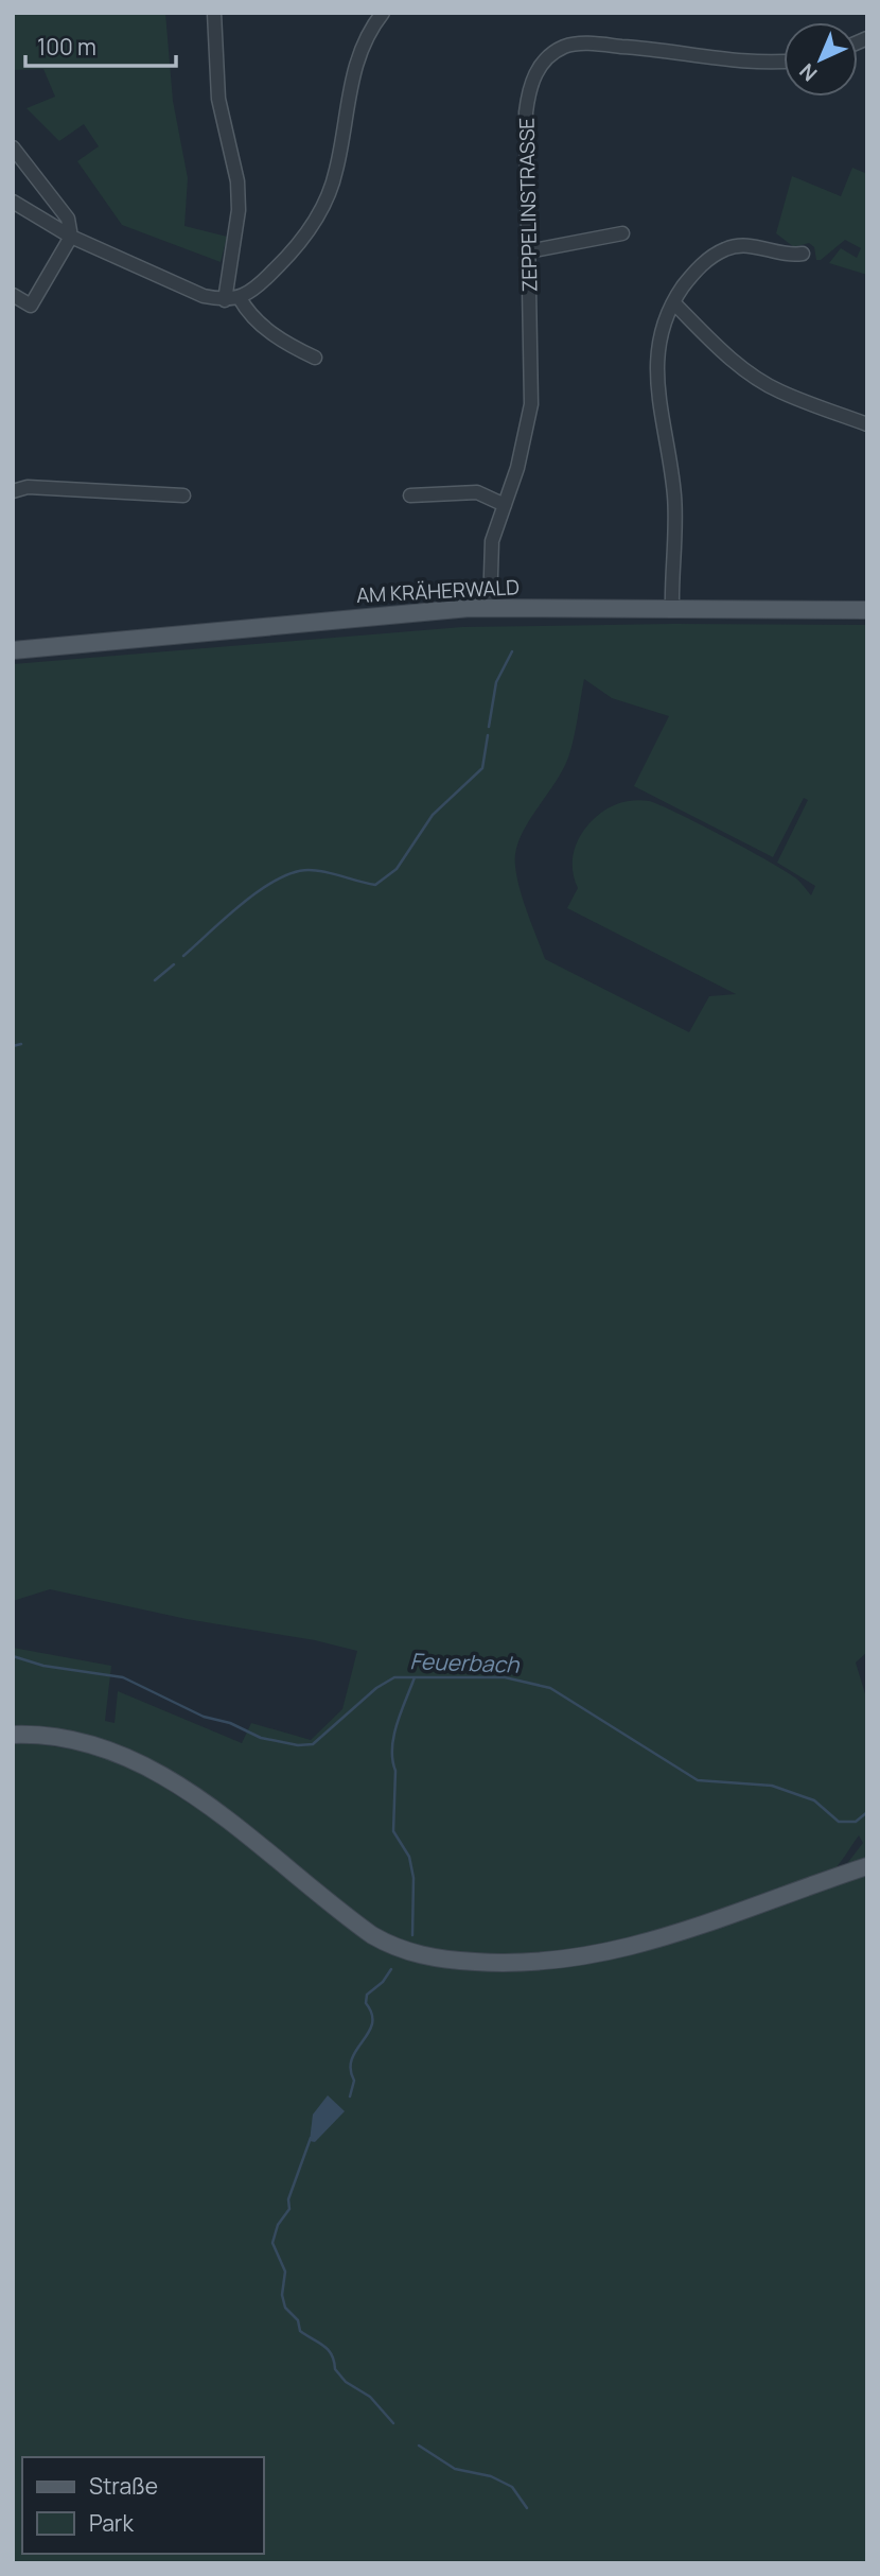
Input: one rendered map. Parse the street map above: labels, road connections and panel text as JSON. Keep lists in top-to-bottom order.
{
  "streets": {
    "main road": ["AM KRÄHERWALD"],
    "street": ["ZEPPELINSTRASSE"]
  },
  "crossings": [
    ["ZEPPELINSTRASSE", "AM KRÄHERWALD"]
  ],
  "water": ["Feuerbach"],
  "legend": ["Straße", "Park"],
  "scale_bar": "100 m",
  "north": "bottom left"
}
